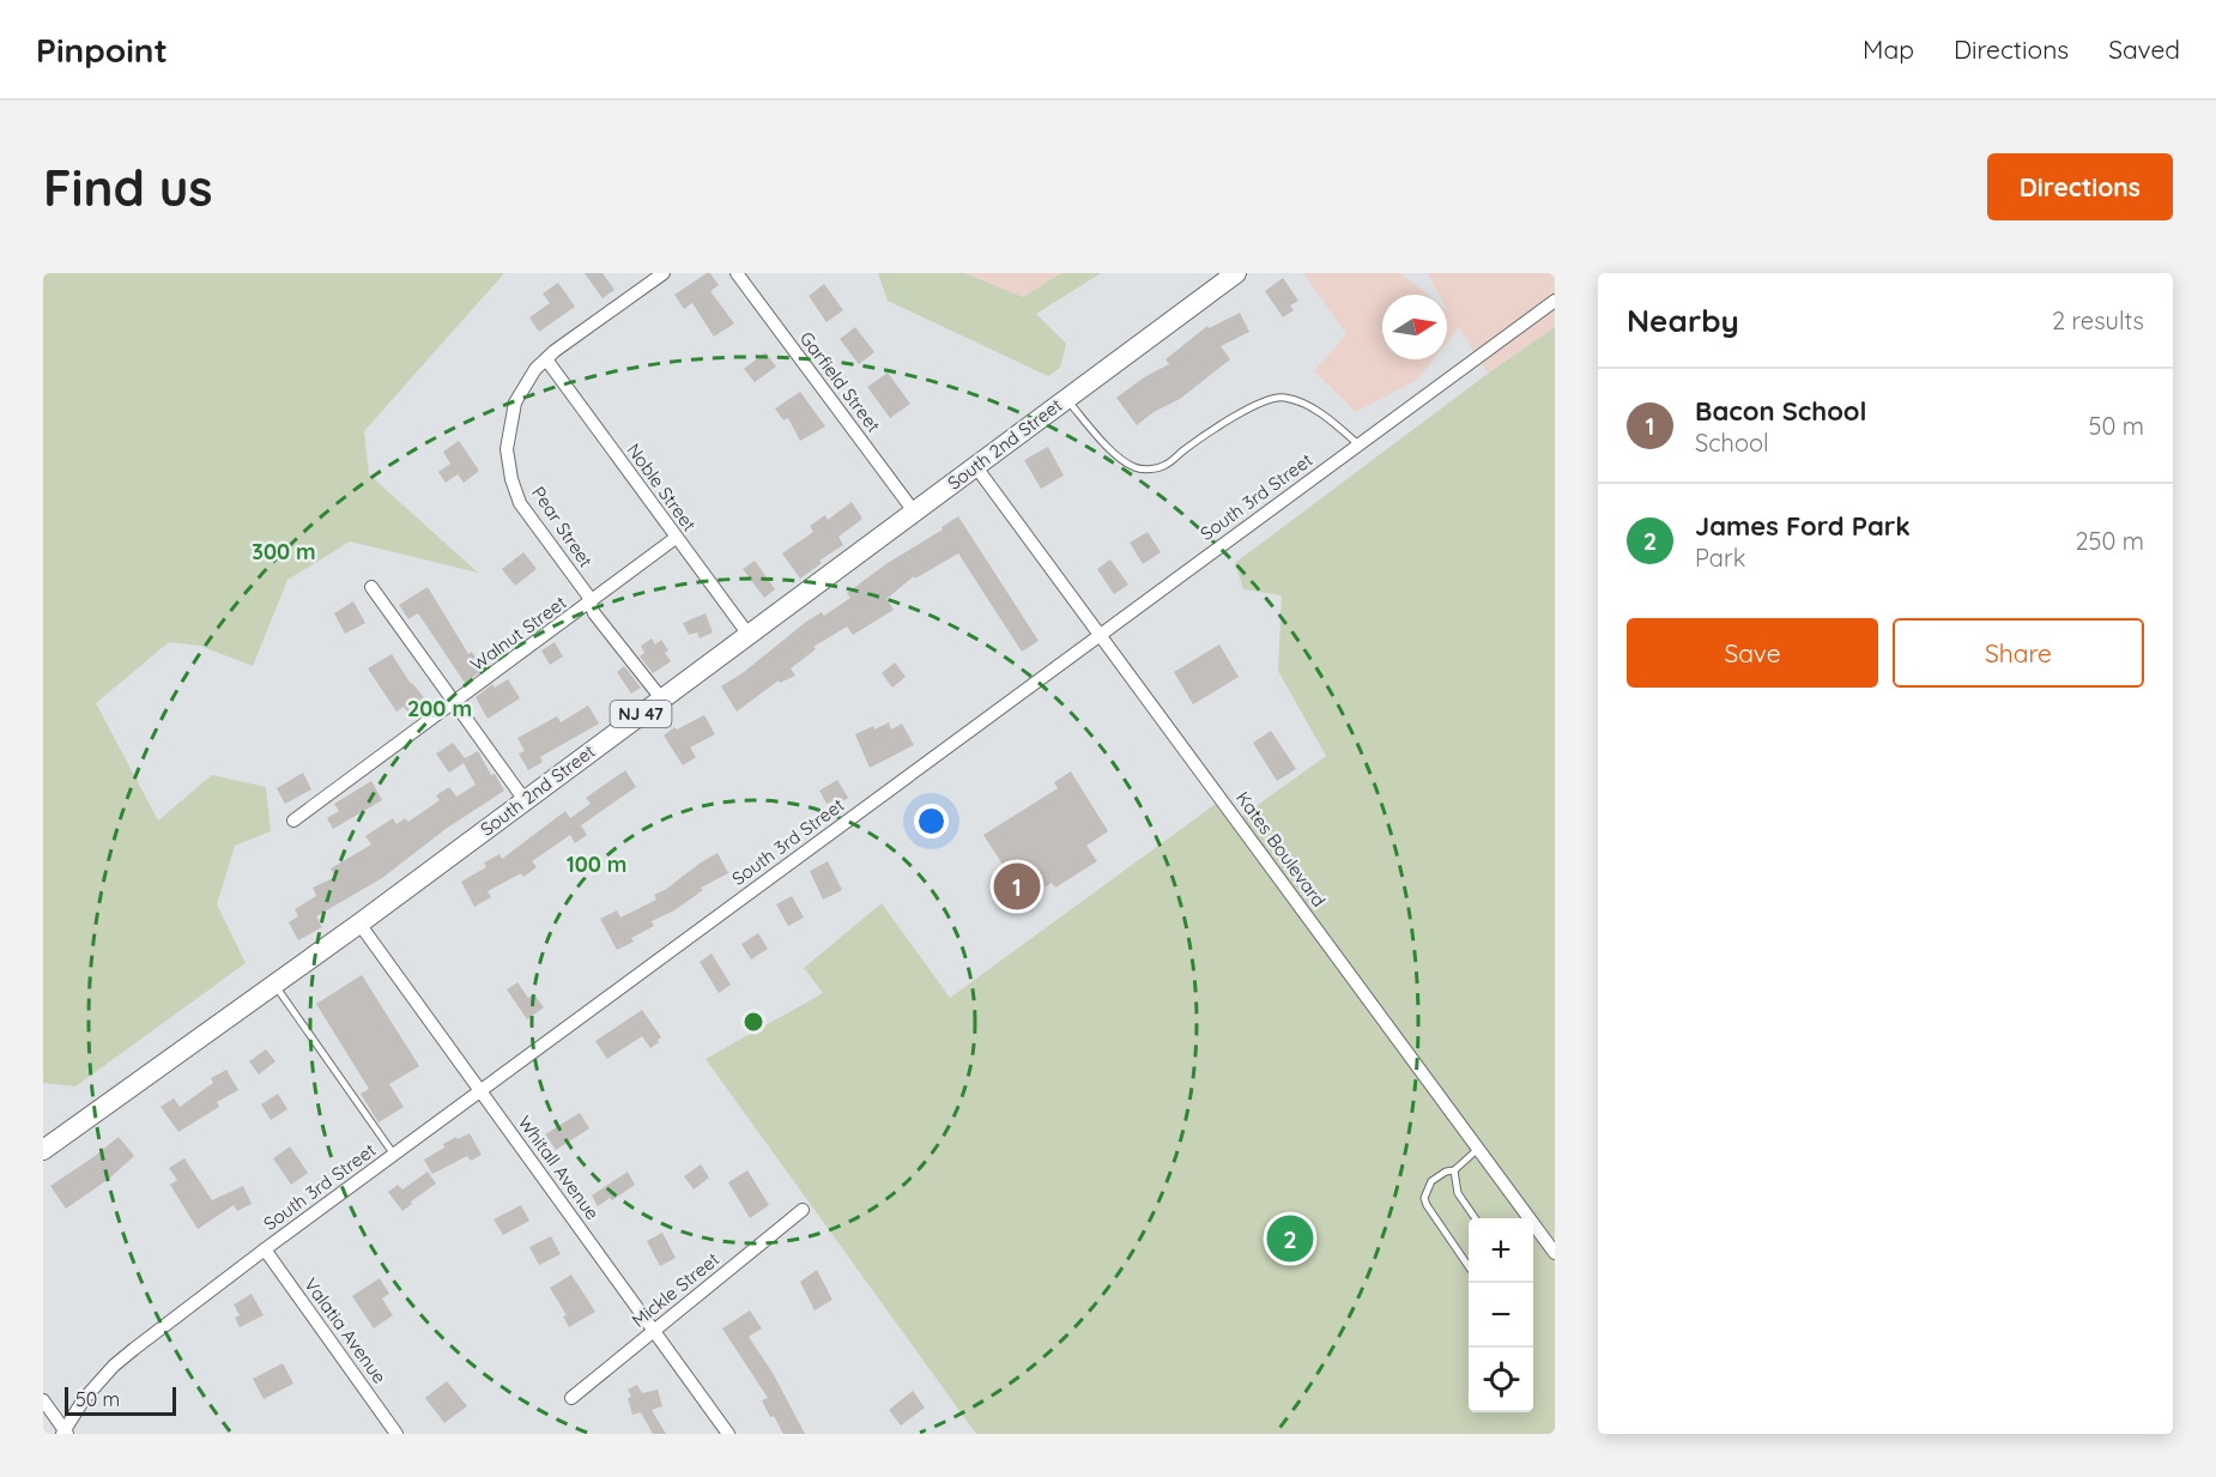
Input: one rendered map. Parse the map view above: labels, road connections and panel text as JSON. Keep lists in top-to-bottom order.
{
  "streets": {
    "main road": ["South 2nd Street", "NJ 47"],
    "street": [
      "Garfield Street",
      "Noble Street",
      "South 3rd Street",
      "Pear Street",
      "Walnut Street",
      "Kates Boulevard",
      "Whitall Avenue",
      "Mickle Street",
      "Valatia Avenue"
    ]
  },
  "crossings": [
    ["Garfield Street", "South 2nd Street"],
    ["South 2nd Street", "Noble Street"],
    ["South 2nd Street", "Pear Street"],
    ["South 2nd Street", "Kates Boulevard"],
    ["South 2nd Street", "Whitall Avenue"],
    ["Noble Street", "Pear Street"],
    ["Noble Street", "Walnut Street"],
    ["South 3rd Street", "Kates Boulevard"],
    ["South 3rd Street", "Whitall Avenue"],
    ["South 3rd Street", "Valatia Avenue"],
    ["Pear Street", "Walnut Street"],
    ["Whitall Avenue", "Mickle Street"]
  ],
  "scale_bar": "50 m",
  "north": "right",
  "page": {
    "header": "Pinpoint",
    "nav": ["Map", "Directions", "Saved"],
    "buttons": [
      "Directions",
      ["Save", "Share"]
    ],
    "title": "Find us",
    "heading": ["Nearby", "2 results"],
    "list": [
      {
        "mark": "1",
        "name": "Bacon School",
        "note": "School",
        "value": "50 m"
      },
      {
        "mark": "2",
        "name": "James Ford Park",
        "note": "Park",
        "value": "250 m"
      }
    ],
    "pins": ["1", "2"],
    "map_buttons": ["+", "−"],
    "scale": "50 m"
  },
  "rings": ["300 m", "200 m", "100 m"]
}
